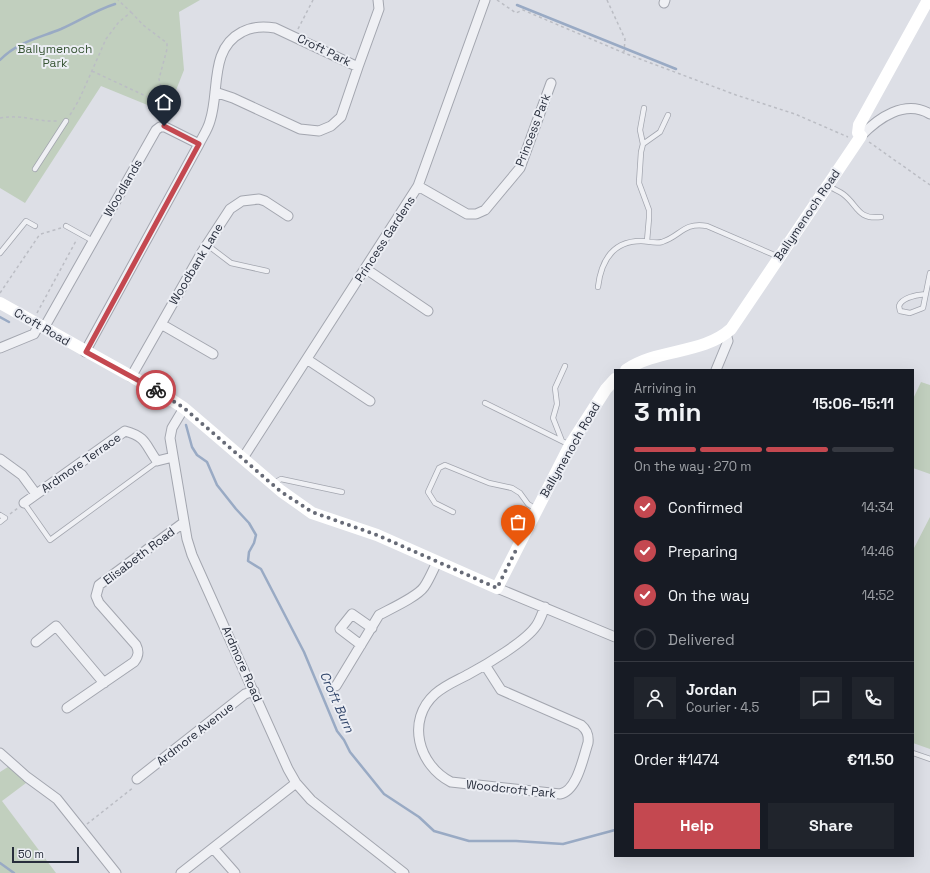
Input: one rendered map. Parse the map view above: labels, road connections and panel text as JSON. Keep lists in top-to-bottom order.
{
  "streets": {
    "street": [
      "Croft Park",
      "Princess Park",
      "Woodlands",
      "Ballymenoch Road",
      "Princess Gardens",
      "Woodbank Lane",
      "Croft Road",
      "Ardmore Terrace",
      "Elisabeth Road",
      "Ardmore Road",
      "Ardmore Avenue",
      "Woodcroft Park"
    ]
  },
  "crossings": [
    ["Princess Park", "Princess Gardens"],
    ["Woodlands", "Croft Road"],
    ["Ballymenoch Road", "Croft Road"],
    ["Princess Gardens", "Croft Road"],
    ["Woodbank Lane", "Croft Road"],
    ["Croft Road", "Ardmore Road"],
    ["Elisabeth Road", "Ardmore Road"],
    ["Ardmore Road", "Ardmore Avenue"]
  ],
  "water": ["Croft Burn"],
  "parks": ["Ballymenoch Park"],
  "scale_bar": "50 m",
  "page": {
    "heading": ["3 min", "Arriving in", "15:06–15:11"],
    "panel": [
      "Jordan",
      "Courier · 4.5",
      "Order #1474",
      "€11.50"
    ],
    "bar": "On the way · 270 m",
    "list": [
      ["Confirmed", "14:34"],
      ["Preparing", "14:46"],
      ["On the way", "14:52"],
      "Delivered"
    ],
    "buttons": ["Help", "Share"],
    "scale": "50 m"
  }
}
